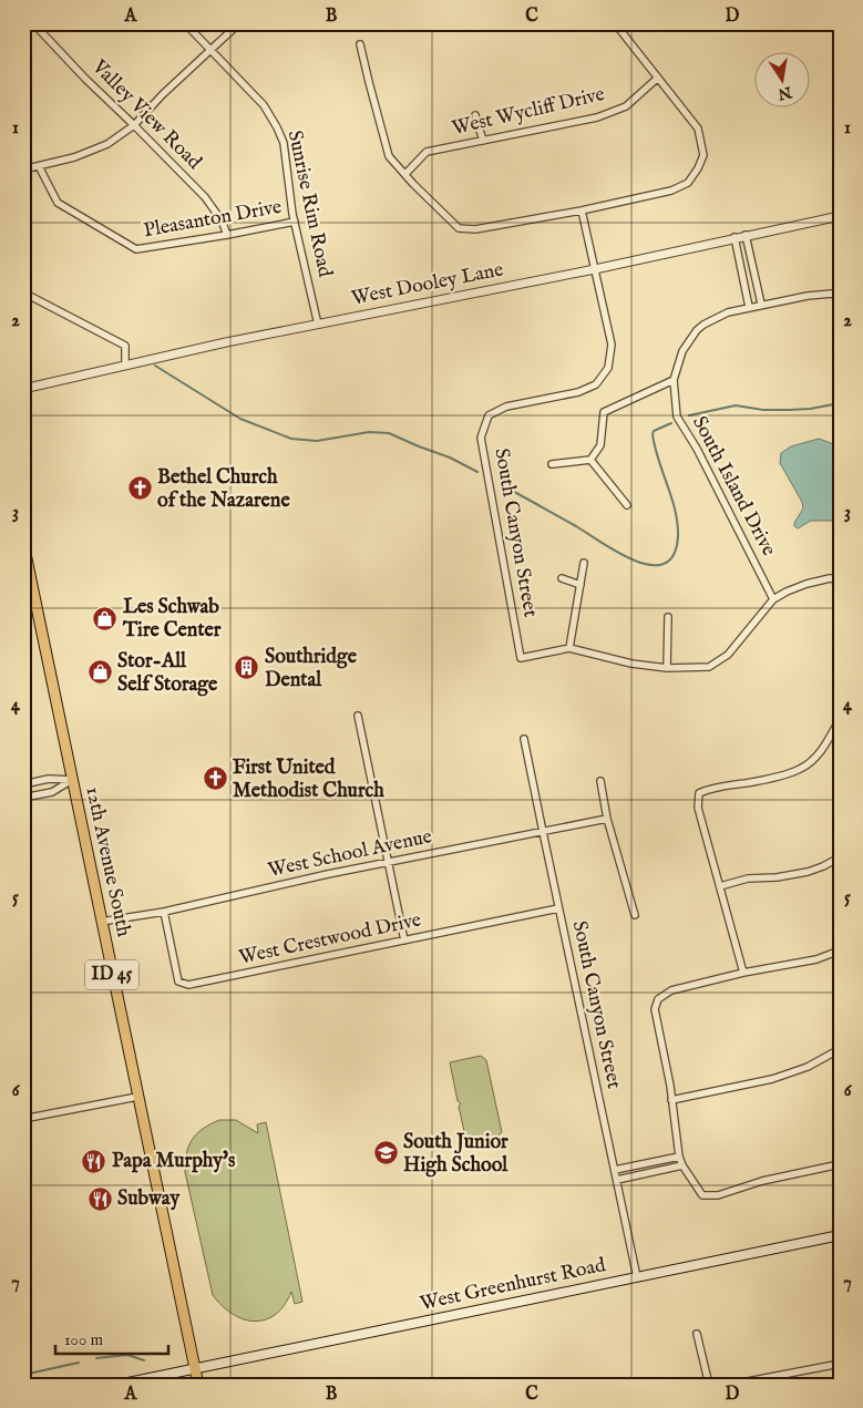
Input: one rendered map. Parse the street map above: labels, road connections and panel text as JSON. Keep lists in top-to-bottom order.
{
  "streets": {
    "main road": ["12th Avenue South", "ID 45", "West Greenhurst Road"],
    "street": [
      "West Wycliff Drive",
      "Valley View Road",
      "Sunrise Rim Road",
      "Pleasanton Drive",
      "West Dooley Lane",
      "South Island Drive",
      "South Canyon Street",
      "West School Avenue",
      "West Crestwood Drive"
    ]
  },
  "crossings": [
    ["Valley View Road", "Pleasanton Drive"],
    ["Sunrise Rim Road", "Pleasanton Drive"],
    ["Sunrise Rim Road", "West Dooley Lane"],
    ["West Dooley Lane", "South Canyon Street"],
    ["South Canyon Street", "West School Avenue"],
    ["South Canyon Street", "West Crestwood Drive"],
    ["South Canyon Street", "West Greenhurst Road"],
    ["West School Avenue", "12th Avenue South"],
    ["West School Avenue", "West Crestwood Drive"],
    ["12th Avenue South", "West Greenhurst Road"]
  ],
  "places": {
    "church": ["Bethel Church of the Nazarene", "First United Methodist Church"],
    "shop": ["Les Schwab Tire Center", "Stor-All Self Storage"],
    "building": ["Southridge Dental"],
    "school or university": ["South Junior High School"],
    "restaurant": ["Papa Murphy's", "Subway"]
  },
  "scale_bar": "100 m",
  "north": "bottom",
  "grid": {
    "columns": [
      "A",
      "B",
      "C",
      "D"
    ],
    "rows": [
      "1",
      "2",
      "3",
      "4",
      "5",
      "6",
      "7"
    ]
  }
}
